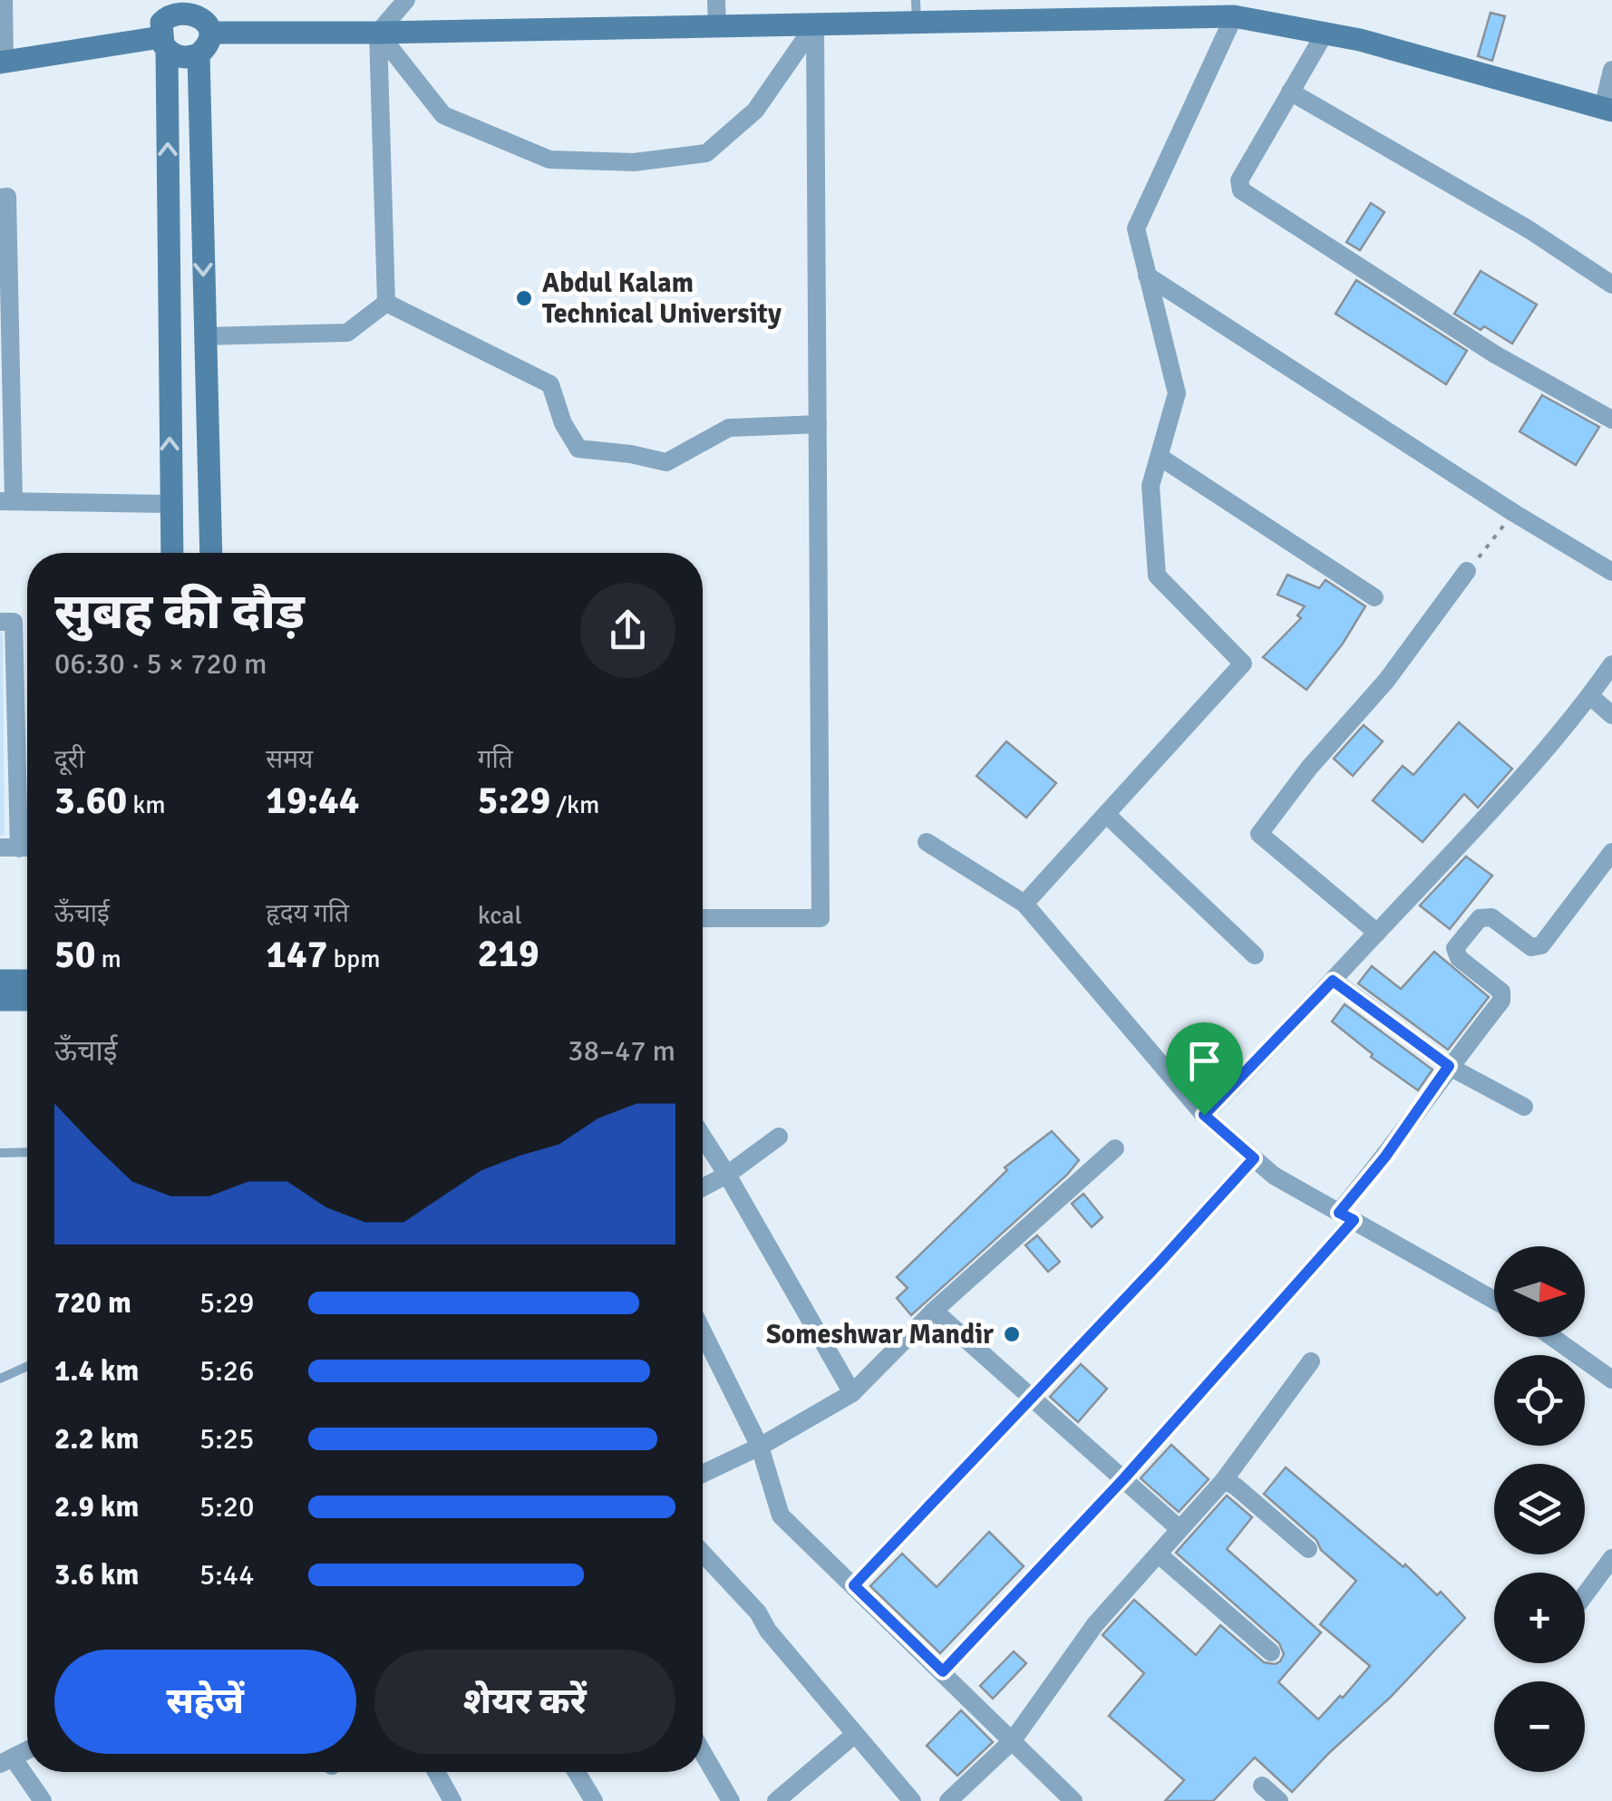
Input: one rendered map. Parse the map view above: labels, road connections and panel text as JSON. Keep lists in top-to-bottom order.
{
  "places": ["Abdul Kalam Technical University", "Someshwar Mandir"],
  "north": "right",
  "page": {
    "heading": ["सुबह की दौड़", "06:30 · 5 × 720 m"],
    "stats": [
      ["दूरी", "3.60 km"],
      ["समय", "19:44"],
      ["गति", "5:29 /km"],
      ["ऊँचाई", "50 m"],
      ["हृदय गति", "147 bpm"],
      ["kcal", "219"]
    ],
    "chart": ["ऊँचाई", "38–47 m"],
    "map_buttons": ["+", "−"],
    "list": [
      {
        "name": "720 m",
        "note": "5:29"
      },
      {
        "name": "1.4 km",
        "note": "5:26"
      },
      {
        "name": "2.2 km",
        "note": "5:25"
      },
      {
        "name": "2.9 km",
        "note": "5:20"
      },
      {
        "name": "3.6 km",
        "note": "5:44"
      }
    ],
    "buttons": ["सहेजें", "शेयर करें"]
  }
}
